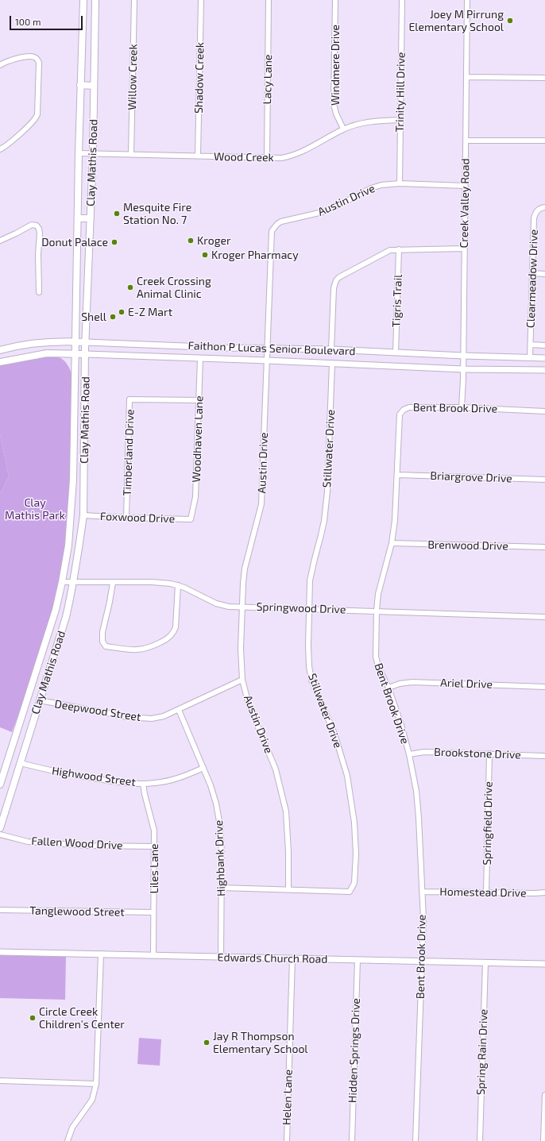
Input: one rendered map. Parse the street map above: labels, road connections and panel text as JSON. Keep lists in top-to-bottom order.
{
  "streets": {
    "main road": ["Clay Mathis Road", "Faithon P Lucas Senior Boulevard"],
    "street": [
      "Windmere Drive",
      "Willow Creek",
      "Shadow Creek",
      "Lacy Lane",
      "Trinity Hill Drive",
      "Wood Creek",
      "Austin Drive",
      "Creek Valley Road",
      "Clearmeadow Drive",
      "Tigris Trail",
      "Bent Brook Drive",
      "Woodhaven Lane",
      "Stillwater Drive",
      "Timberland Drive",
      "Briargrove Drive",
      "Foxwood Drive",
      "Brenwood Drive",
      "Springwood Drive",
      "Ariel Drive",
      "Deepwood Street",
      "Brookstone Drive",
      "Highwood Street",
      "Springfield Drive",
      "Fallen Wood Drive",
      "Highbank Drive",
      "Liles Lane",
      "Homestead Drive",
      "Tanglewood Street",
      "Edwards Church Road",
      "Hidden Springs Drive",
      "Spring Rain Drive",
      "Helen Lane"
    ]
  },
  "crossings": [
    ["Windmere Drive", "Wood Creek"],
    ["Willow Creek", "Wood Creek"],
    ["Shadow Creek", "Wood Creek"],
    ["Lacy Lane", "Wood Creek"],
    ["Trinity Hill Drive", "Wood Creek"],
    ["Trinity Hill Drive", "Austin Drive"],
    ["Wood Creek", "Clay Mathis Road"],
    ["Clay Mathis Road", "Faithon P Lucas Senior Boulevard"],
    ["Clay Mathis Road", "Foxwood Drive"],
    ["Clay Mathis Road", "Springwood Drive"],
    ["Clay Mathis Road", "Deepwood Street"],
    ["Clay Mathis Road", "Highwood Street"],
    ["Austin Drive", "Creek Valley Road"],
    ["Austin Drive", "Faithon P Lucas Senior Boulevard"],
    ["Austin Drive", "Stillwater Drive"],
    ["Austin Drive", "Springwood Drive"],
    ["Austin Drive", "Deepwood Street"],
    ["Creek Valley Road", "Faithon P Lucas Senior Boulevard"],
    ["Creek Valley Road", "Bent Brook Drive"],
    ["Clearmeadow Drive", "Faithon P Lucas Senior Boulevard"],
    ["Tigris Trail", "Faithon P Lucas Senior Boulevard"],
    ["Faithon P Lucas Senior Boulevard", "Woodhaven Lane"],
    ["Faithon P Lucas Senior Boulevard", "Stillwater Drive"],
    ["Bent Brook Drive", "Briargrove Drive"],
    ["Bent Brook Drive", "Brenwood Drive"],
    ["Bent Brook Drive", "Springwood Drive"],
    ["Bent Brook Drive", "Ariel Drive"],
    ["Bent Brook Drive", "Brookstone Drive"],
    ["Bent Brook Drive", "Homestead Drive"],
    ["Bent Brook Drive", "Edwards Church Road"],
    ["Woodhaven Lane", "Timberland Drive"],
    ["Woodhaven Lane", "Foxwood Drive"],
    ["Stillwater Drive", "Springwood Drive"],
    ["Stillwater Drive", "Highbank Drive"],
    ["Timberland Drive", "Foxwood Drive"],
    ["Deepwood Street", "Highbank Drive"],
    ["Brookstone Drive", "Springfield Drive"],
    ["Highwood Street", "Highbank Drive"],
    ["Highwood Street", "Liles Lane"],
    ["Springfield Drive", "Homestead Drive"],
    ["Fallen Wood Drive", "Liles Lane"],
    ["Highbank Drive", "Edwards Church Road"],
    ["Liles Lane", "Tanglewood Street"],
    ["Liles Lane", "Edwards Church Road"],
    ["Edwards Church Road", "Hidden Springs Drive"],
    ["Edwards Church Road", "Spring Rain Drive"],
    ["Edwards Church Road", "Helen Lane"]
  ],
  "parks": ["Clay Mathis Park"],
  "places": [
    "Joey M Pirrung Elementary School",
    "Mesquite Fire Station No. 7",
    "Kroger",
    "Donut Palace",
    "Kroger Pharmacy",
    "Creek Crossing Animal Clinic",
    "E-Z Mart",
    "Shell",
    "Circle Creek Children's Center",
    "Jay R Thompson Elementary School"
  ],
  "scale_bar": "100 m"
}
